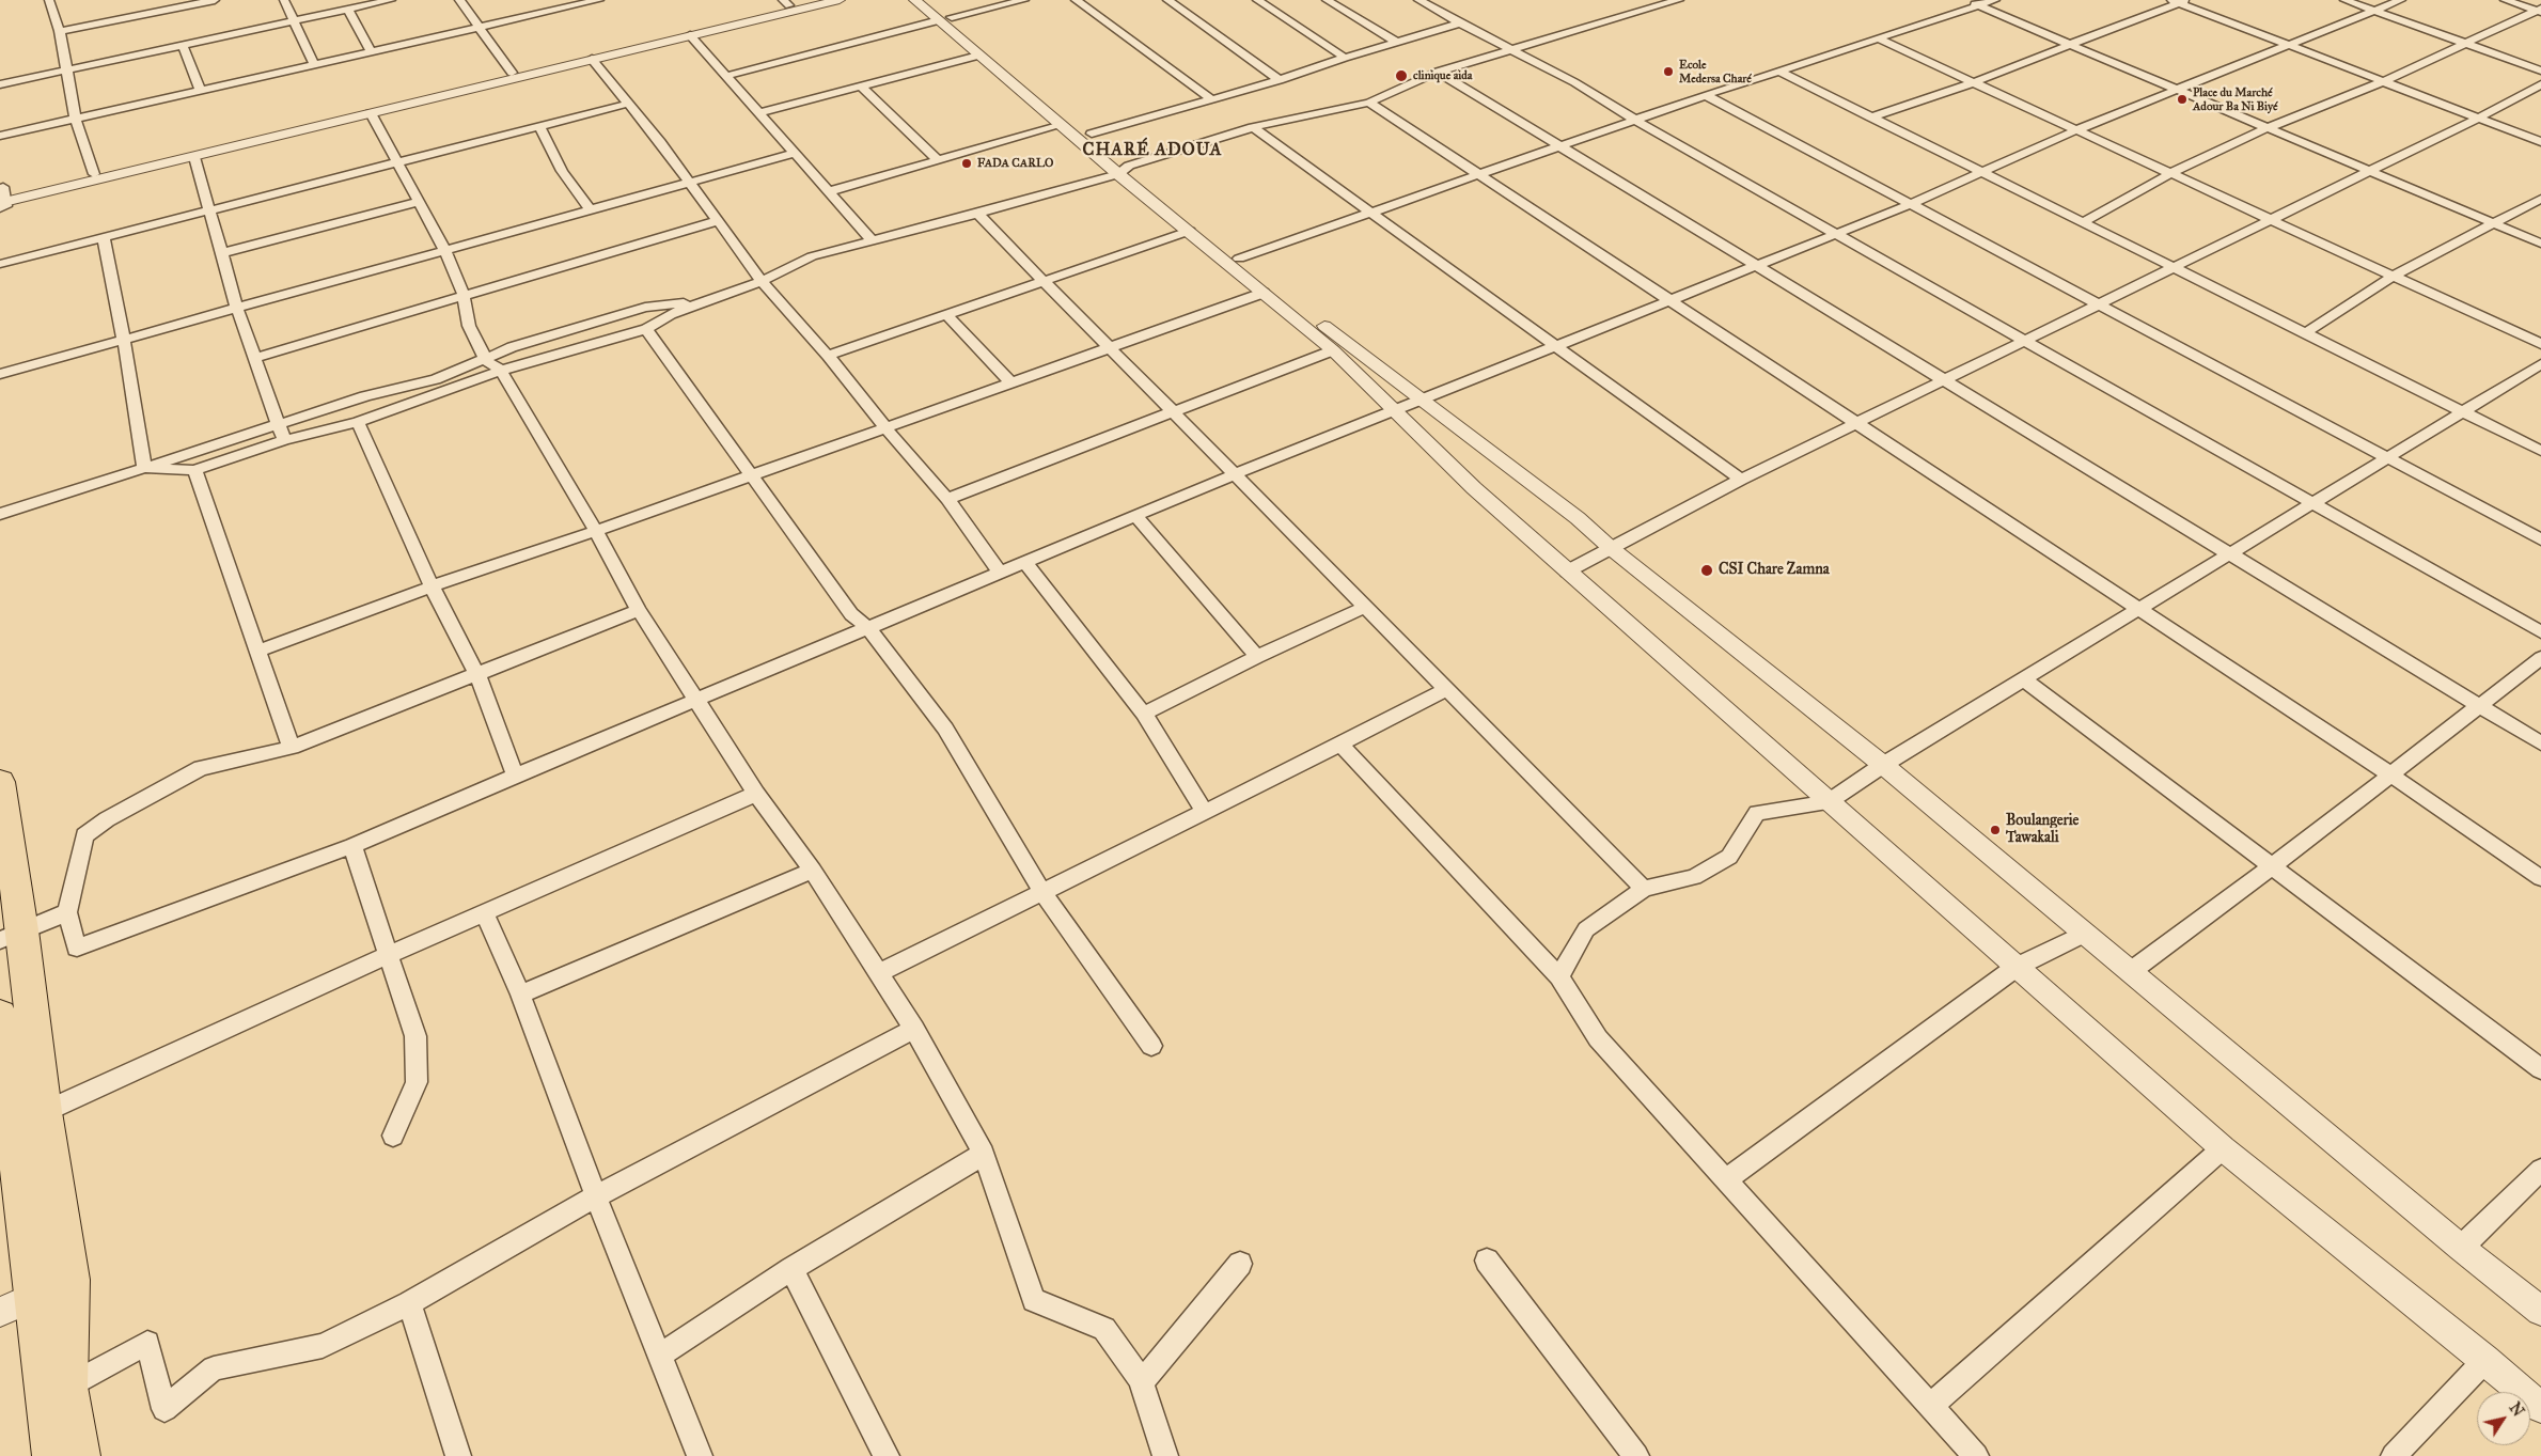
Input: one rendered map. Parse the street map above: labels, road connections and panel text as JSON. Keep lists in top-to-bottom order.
{
  "districts": ["CHARÉ ADOUA"],
  "places": [
    "Ecole Medersa Charé",
    "clinique aida",
    "Place du Marché Adour Ba Ni Biyé",
    "FADA CARLO",
    "CSI Chare Zamna",
    "Boulangerie Tawakali"
  ],
  "north": "top right"
}
